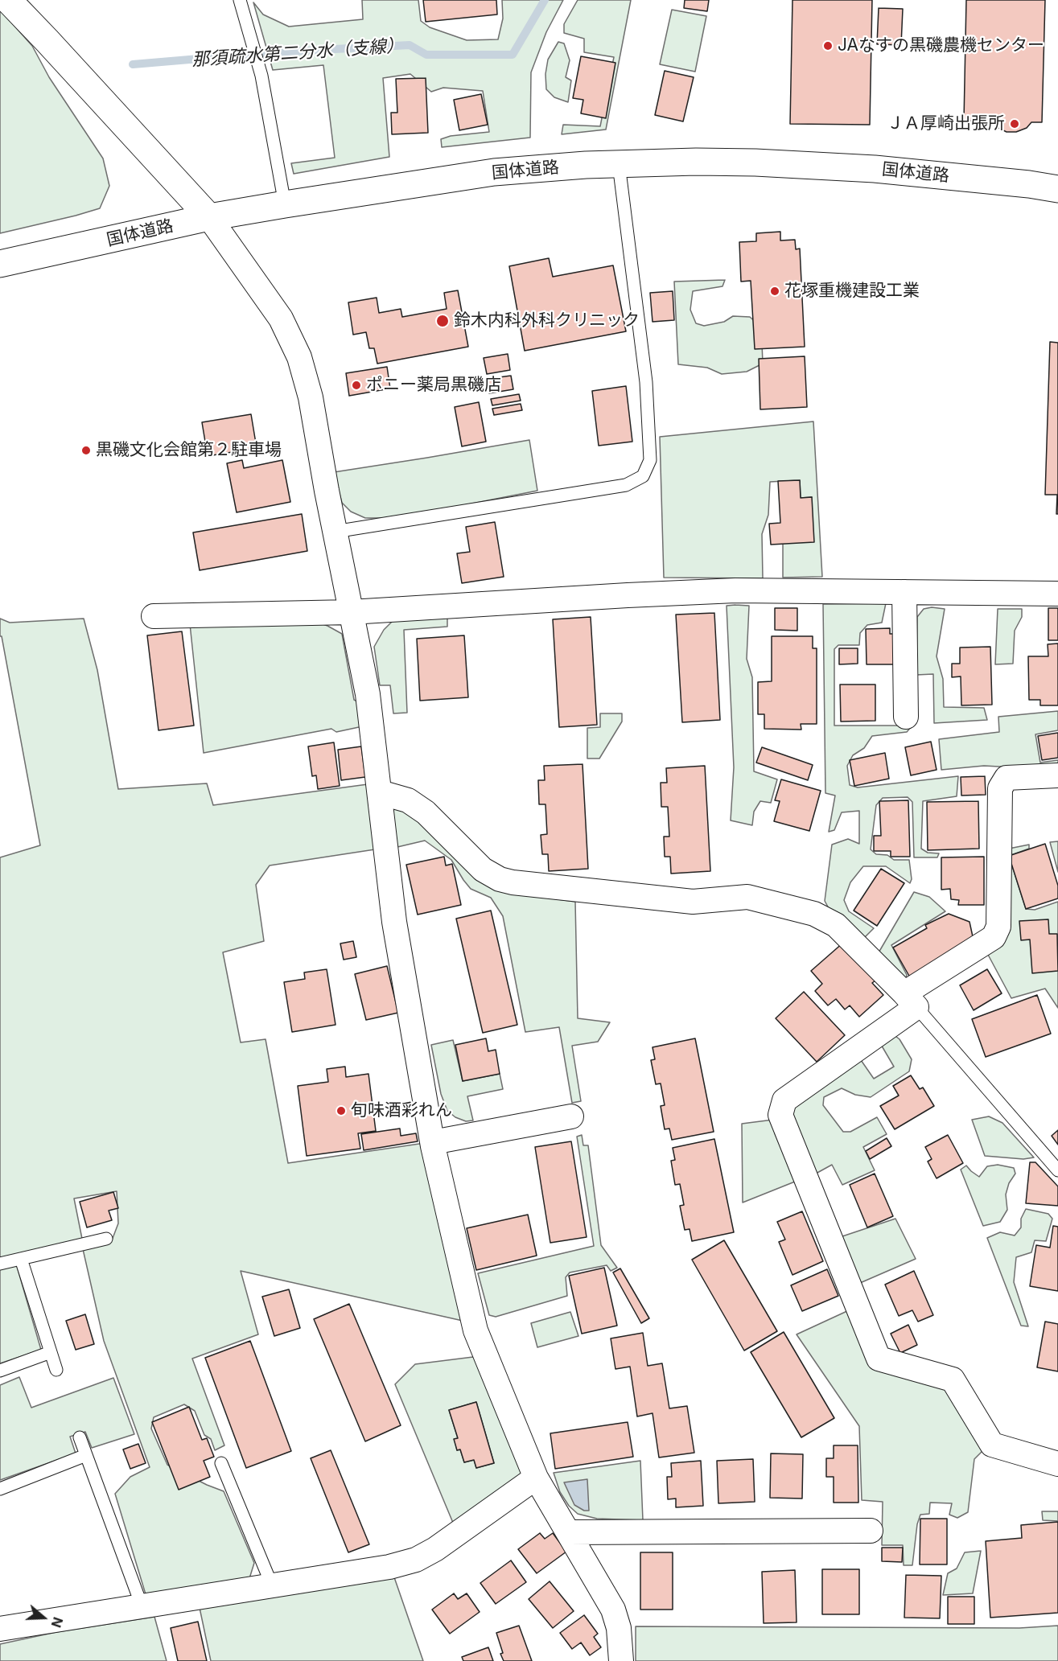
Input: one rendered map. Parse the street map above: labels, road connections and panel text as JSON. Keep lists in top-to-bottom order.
{
  "streets": {
    "street": ["国体道路"]
  },
  "water": ["那須疏水第二分水（支線）"],
  "places": [
    "JAなすの黒磯農機センター",
    "ＪＡ厚崎出張所",
    "花塚重機建設工業",
    "鈴木内科外科クリニック",
    "ポニー薬局黒磯店",
    "黒磯文化会館第２駐車場",
    "旬味酒彩れん"
  ],
  "north": "right"
}
